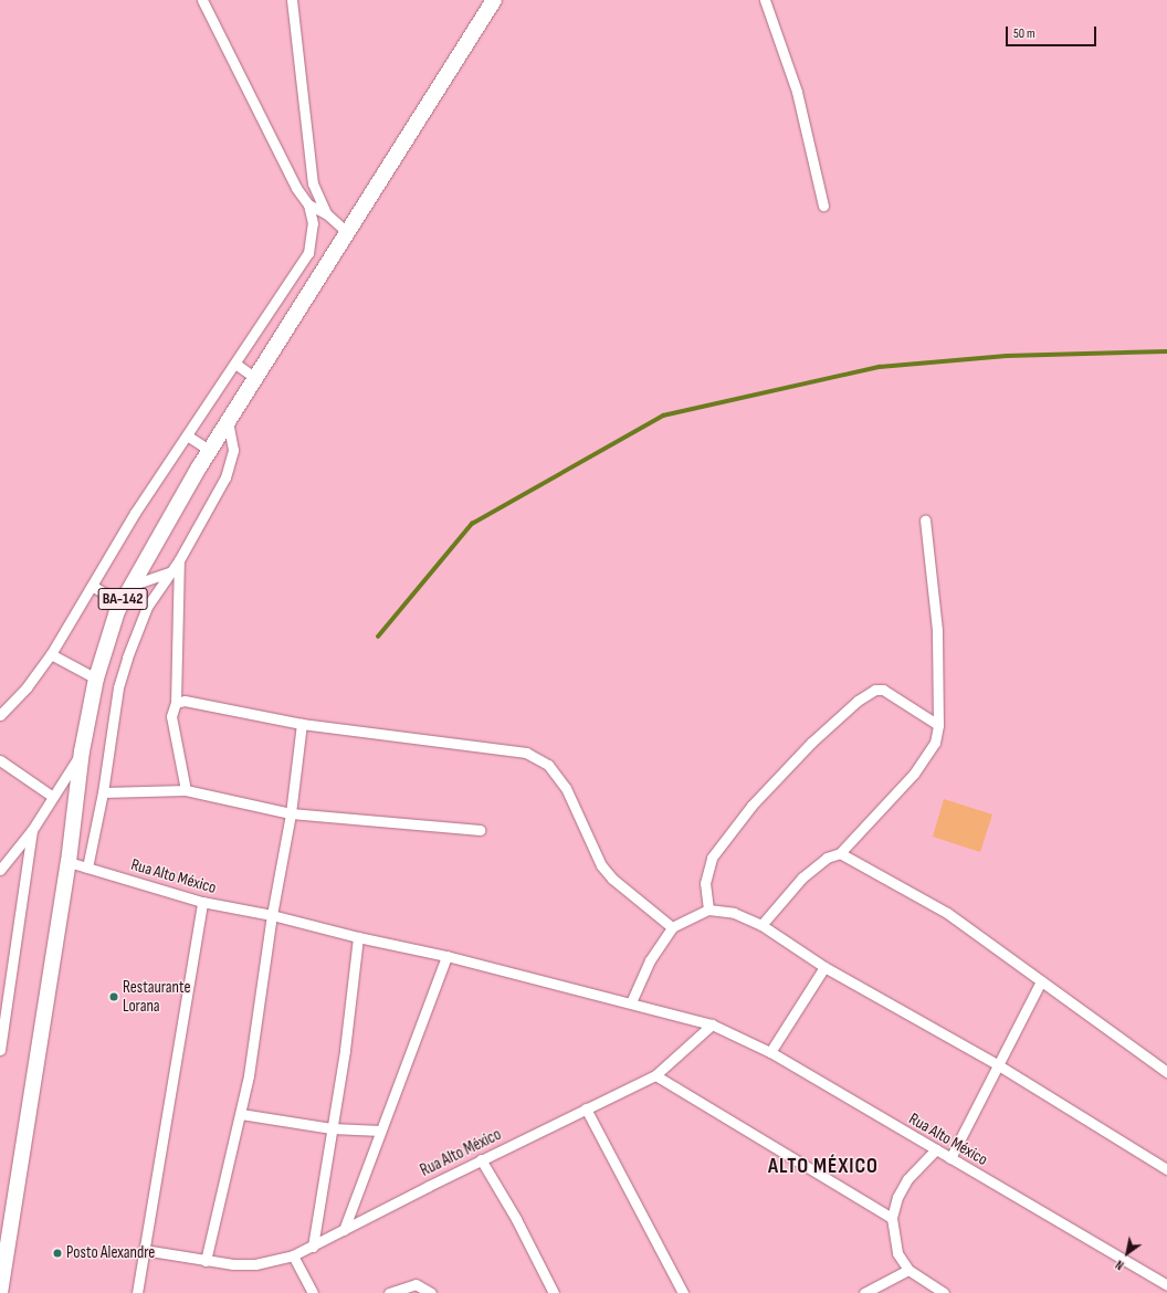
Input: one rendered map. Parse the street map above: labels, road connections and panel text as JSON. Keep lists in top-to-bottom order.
{
  "streets": {
    "main road": ["BA-142"],
    "street": ["Rua Alto México"]
  },
  "crossings": [
    ["BA-142", "Rua Alto México"]
  ],
  "districts": ["ALTO MÉXICO"],
  "places": ["Restaurante Lorana", "Posto Alexandre"],
  "scale_bar": "50 m",
  "north": "bottom left"
}
